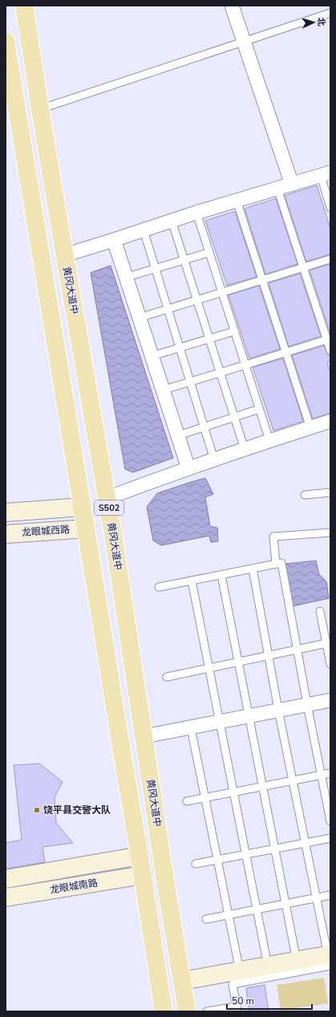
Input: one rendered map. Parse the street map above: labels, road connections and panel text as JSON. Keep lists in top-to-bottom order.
{
  "streets": {
    "main road": [
      "黄冈大道中",
      "S502",
      "龙眼城西路",
      "龙眼城南路"
    ]
  },
  "crossings": [
    ["S502", "龙眼城西路"],
    ["S502", "龙眼城南路"]
  ],
  "places": ["饶平县交警大队"],
  "scale_bar": "50 m",
  "north": "right"
}
